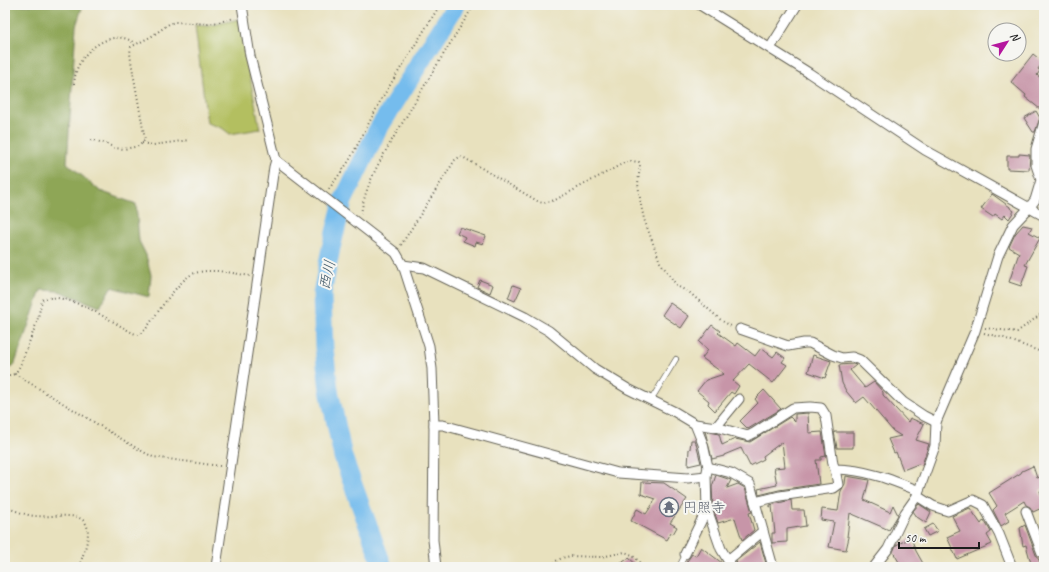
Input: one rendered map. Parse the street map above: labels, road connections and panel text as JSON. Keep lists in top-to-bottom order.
{
  "water": ["西川"],
  "places": {
    "temple": ["円照寺"]
  },
  "scale_bar": "50 m",
  "north": "top right"
}
